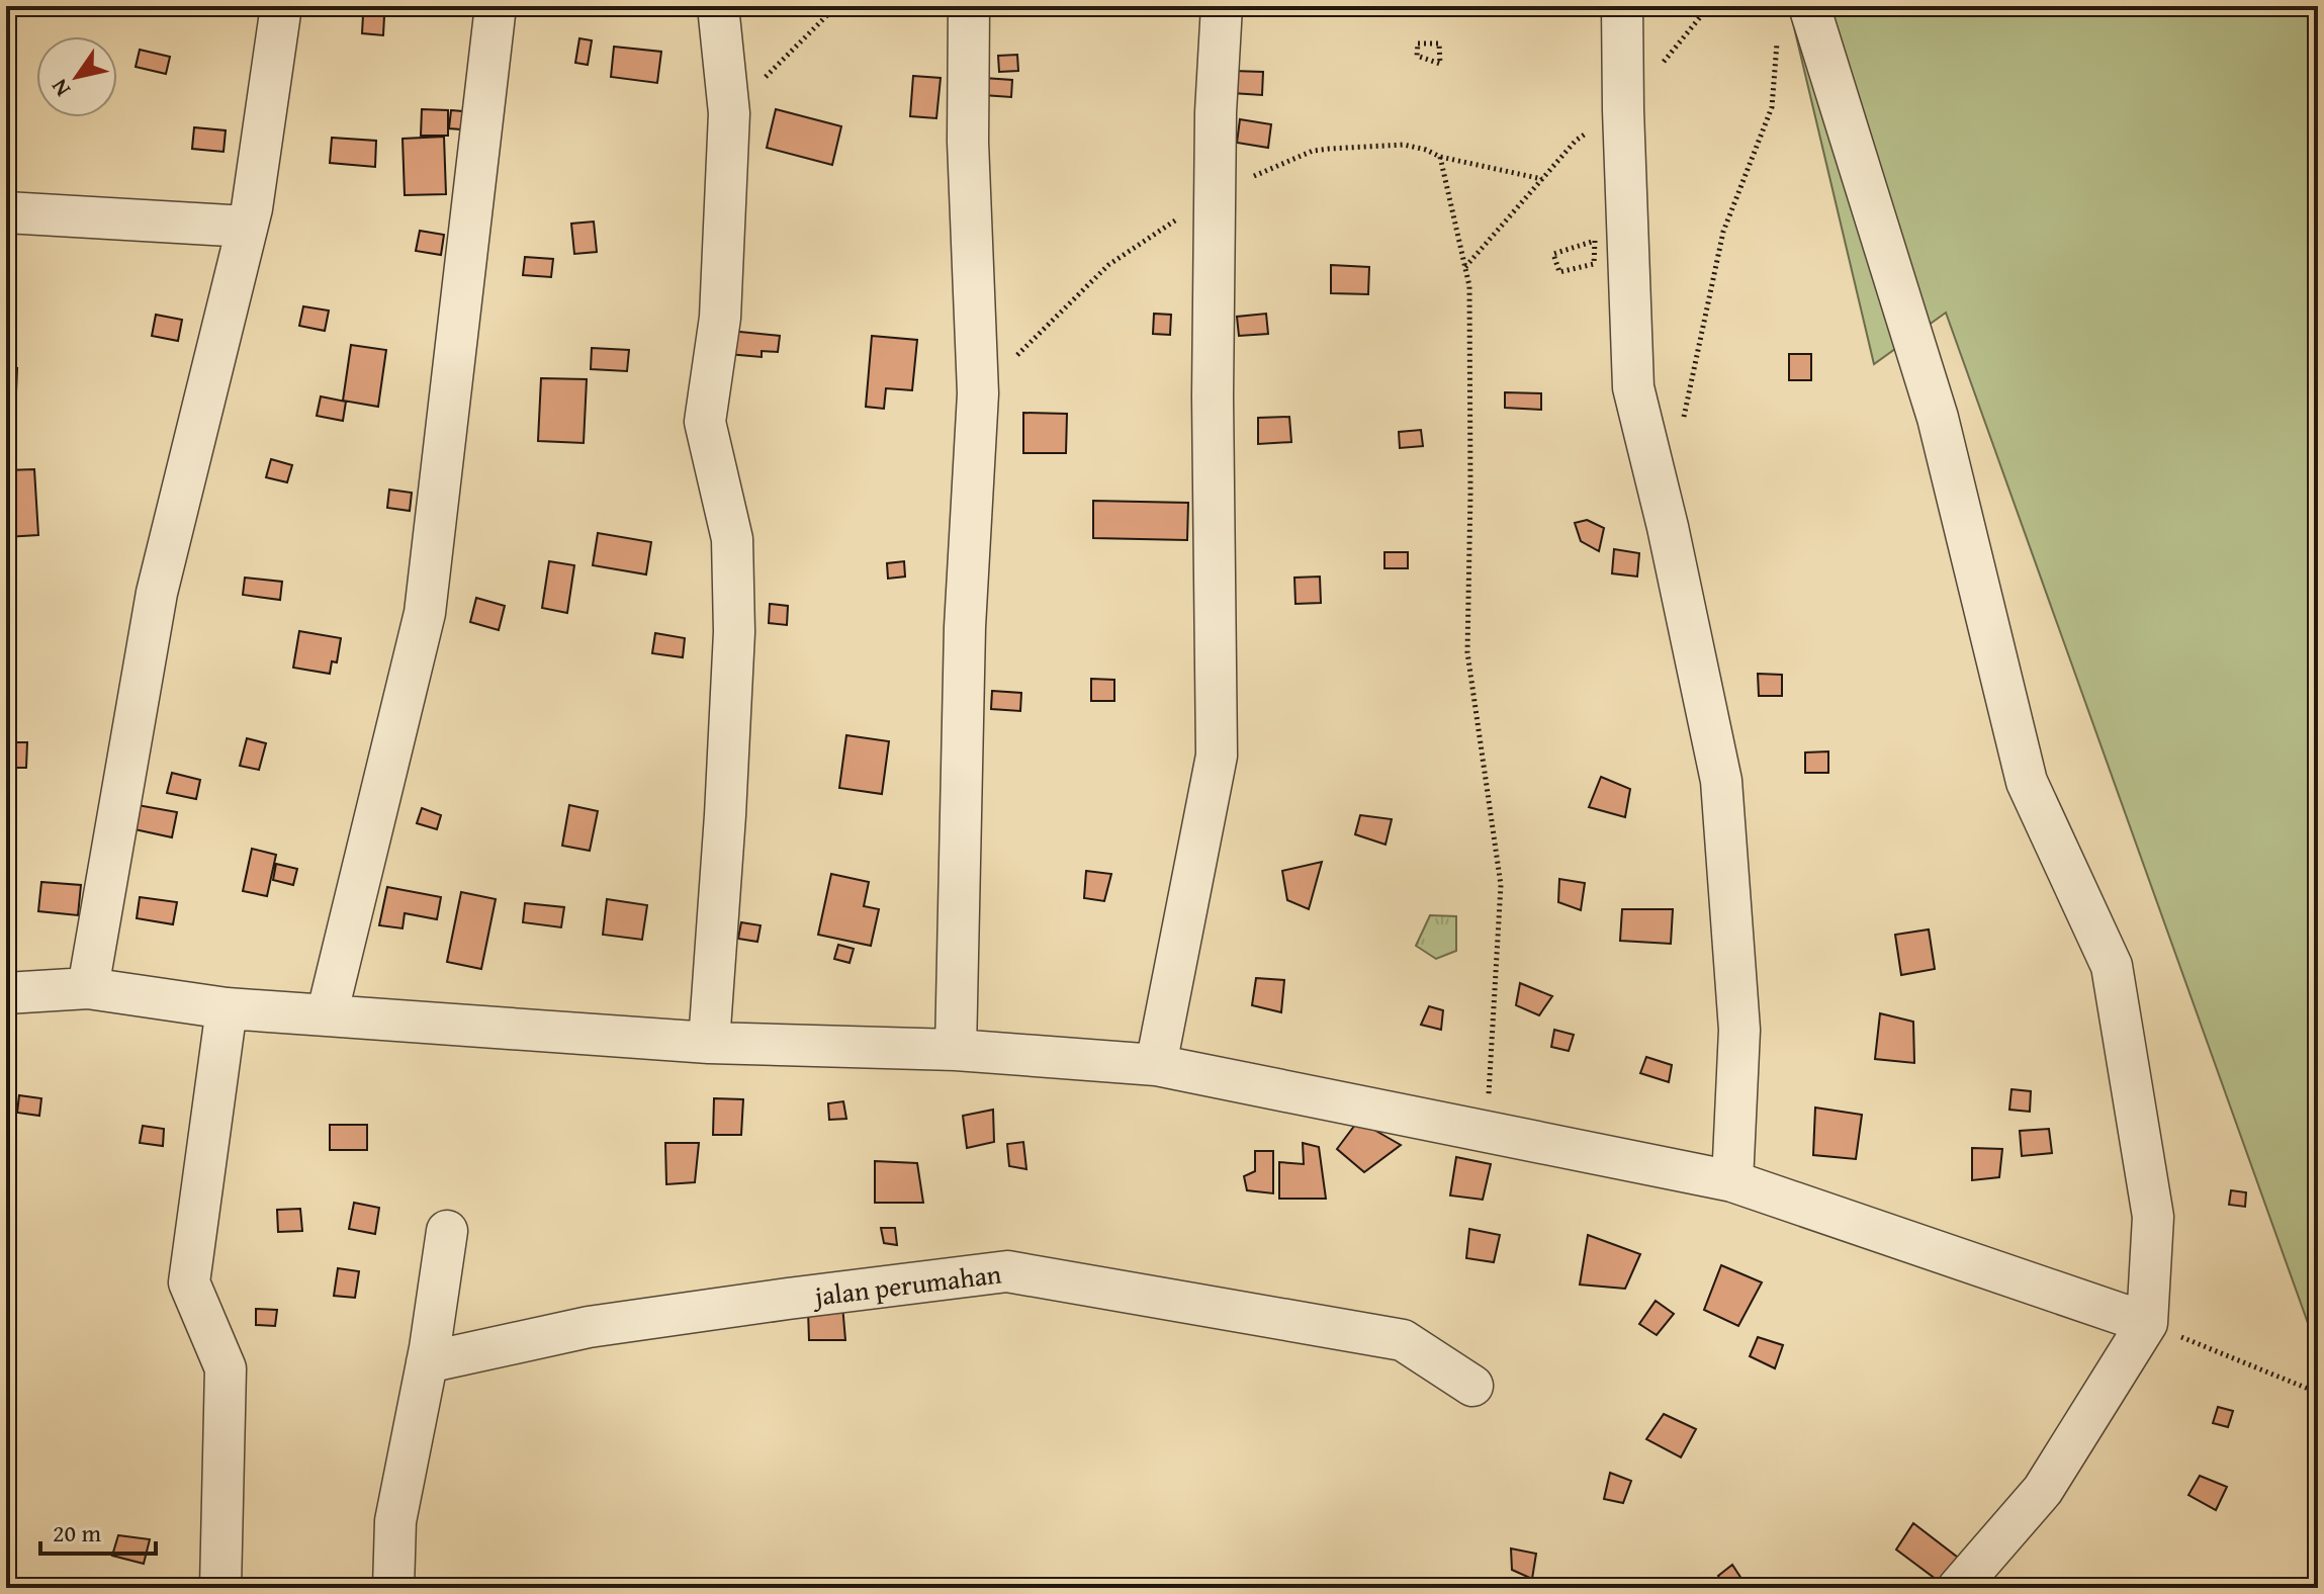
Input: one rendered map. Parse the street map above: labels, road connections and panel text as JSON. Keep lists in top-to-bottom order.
{
  "streets": {
    "street": ["jalan perumahan"]
  },
  "scale_bar": "20 m",
  "north": "bottom left"
}
